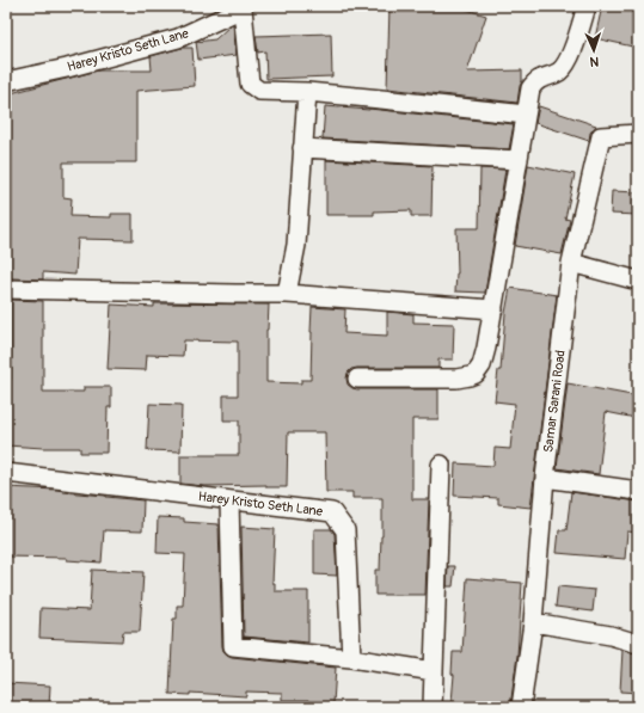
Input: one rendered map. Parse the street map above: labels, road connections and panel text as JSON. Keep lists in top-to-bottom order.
{
  "streets": {
    "street": ["Harey Kristo Seth Lane", "Samar Sarani Road"]
  },
  "north": "bottom"
}
